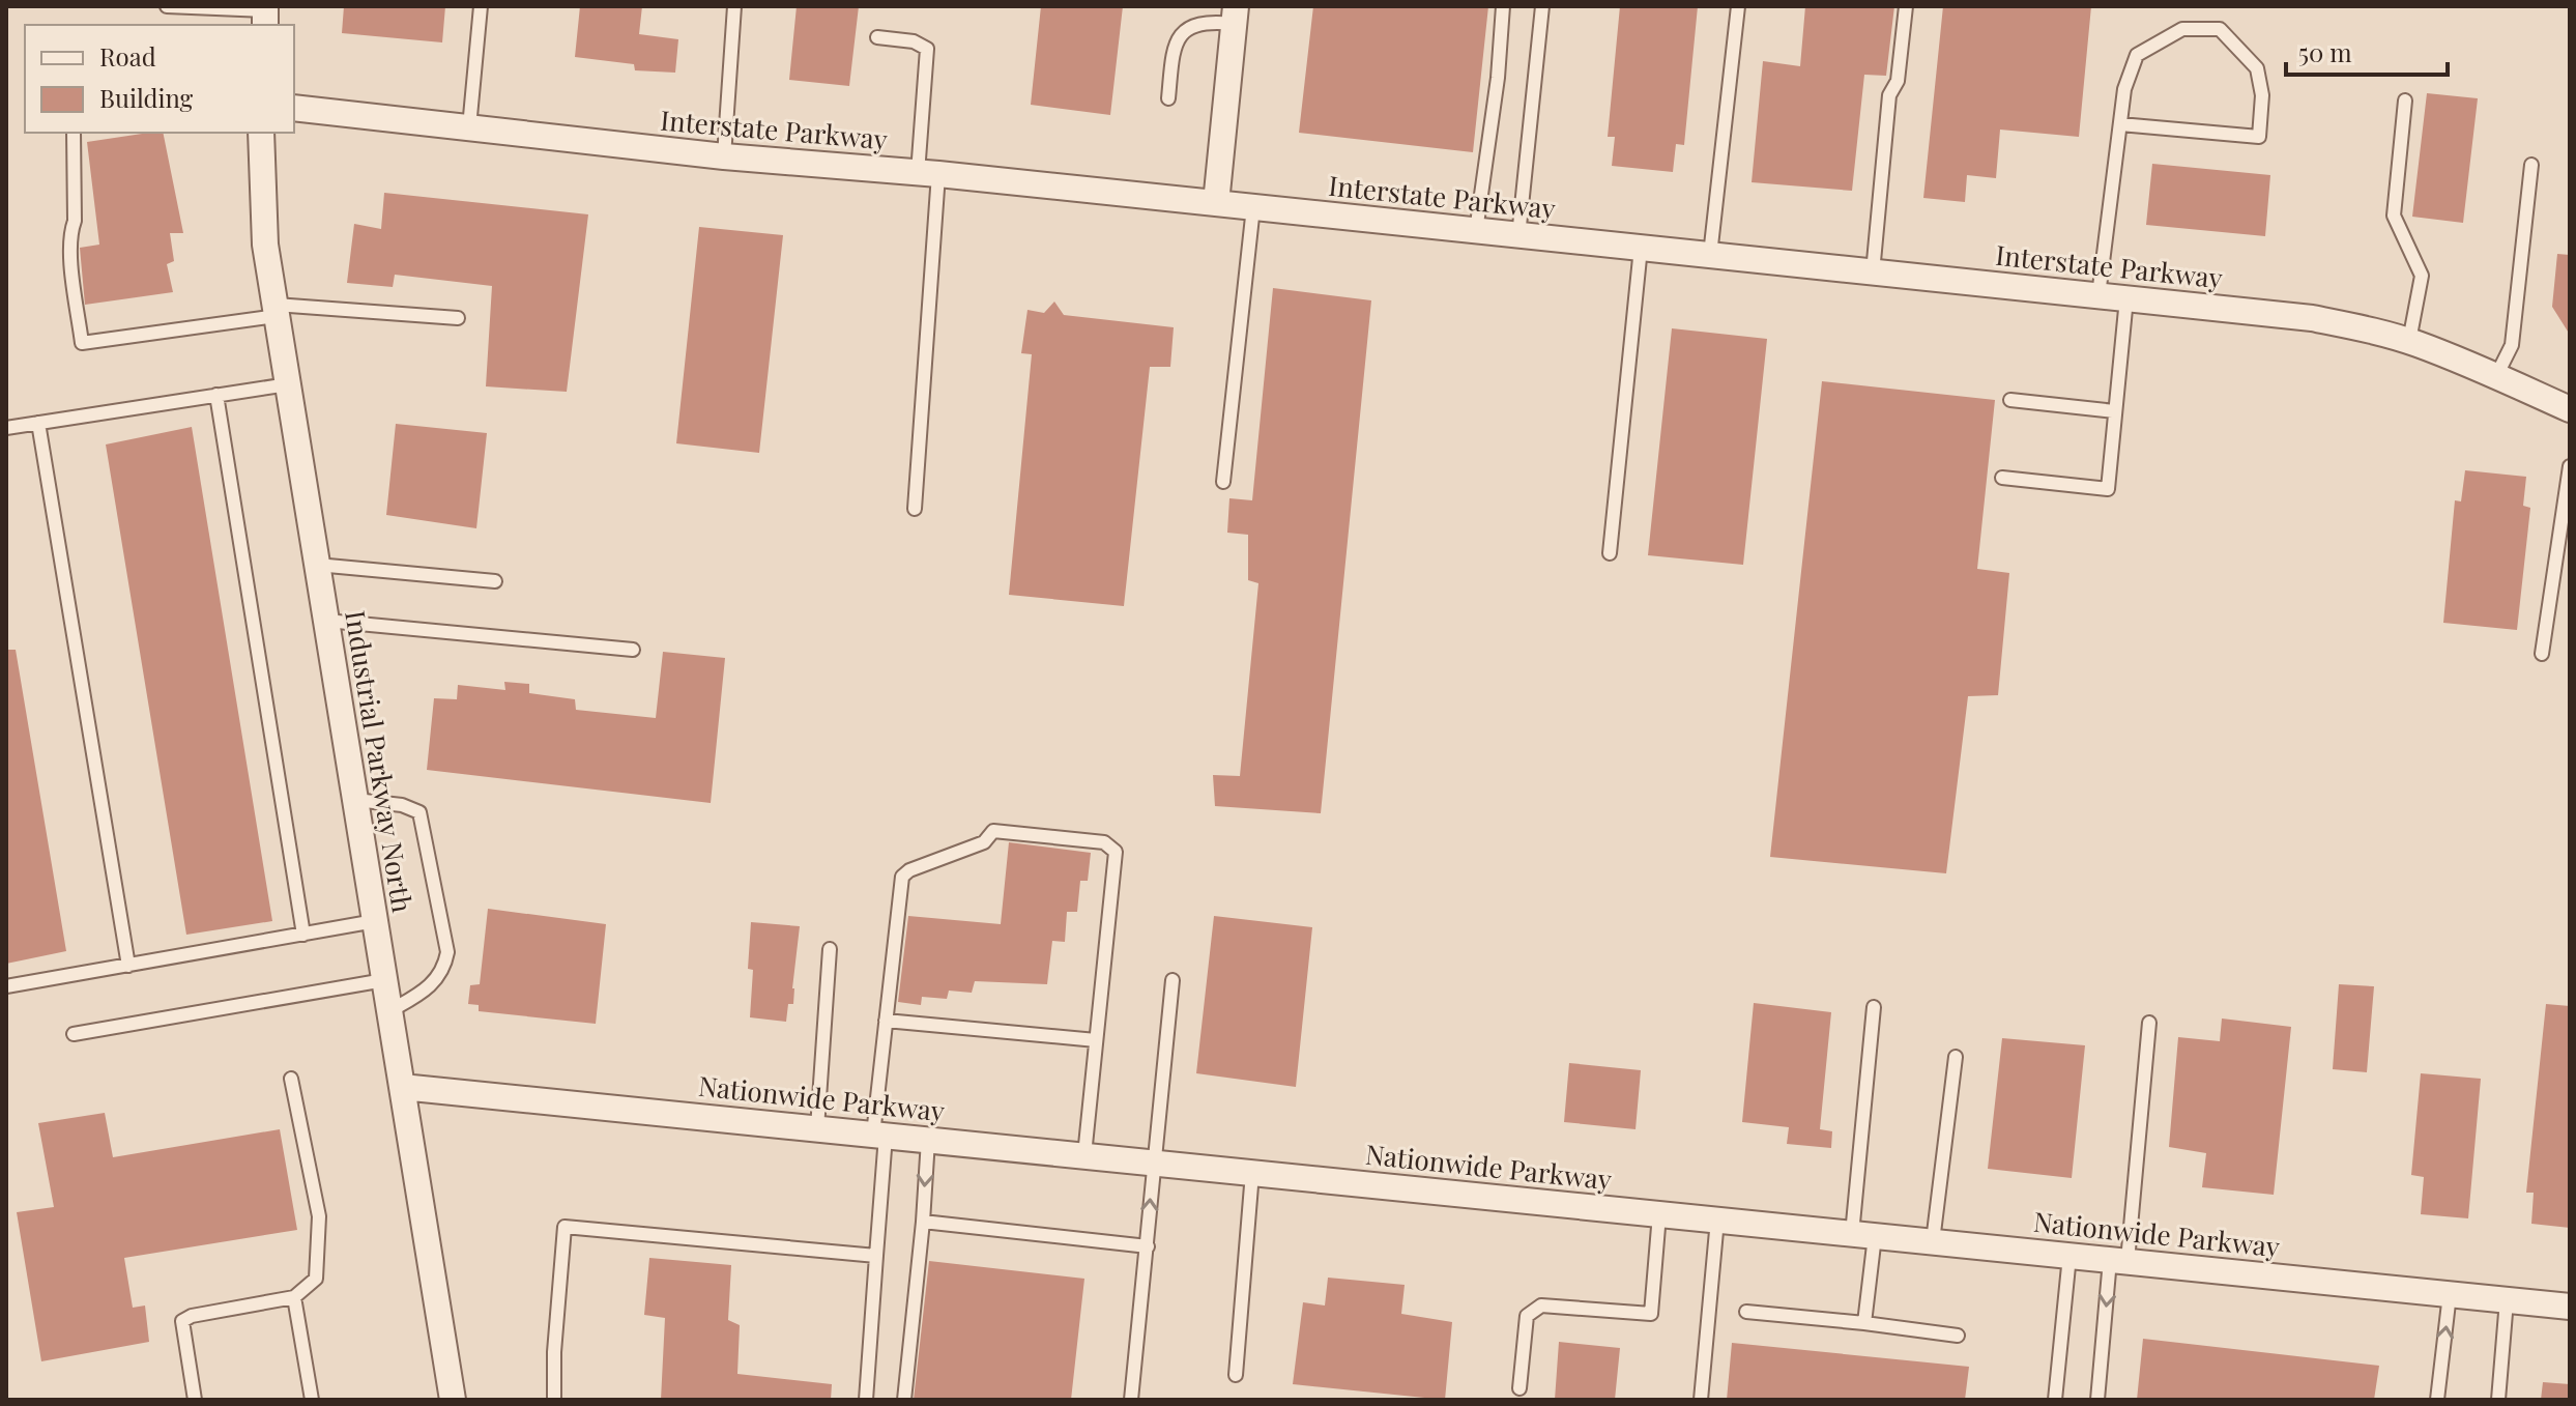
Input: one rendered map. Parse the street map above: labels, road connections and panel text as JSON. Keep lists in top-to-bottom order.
{
  "streets": {
    "street": ["Interstate Parkway", "Industrial Parkway North", "Nationwide Parkway"]
  },
  "crossings": [
    ["Industrial Parkway North", "Nationwide Parkway"]
  ],
  "legend": ["Road", "Building"],
  "scale_bar": "50 m"
}
